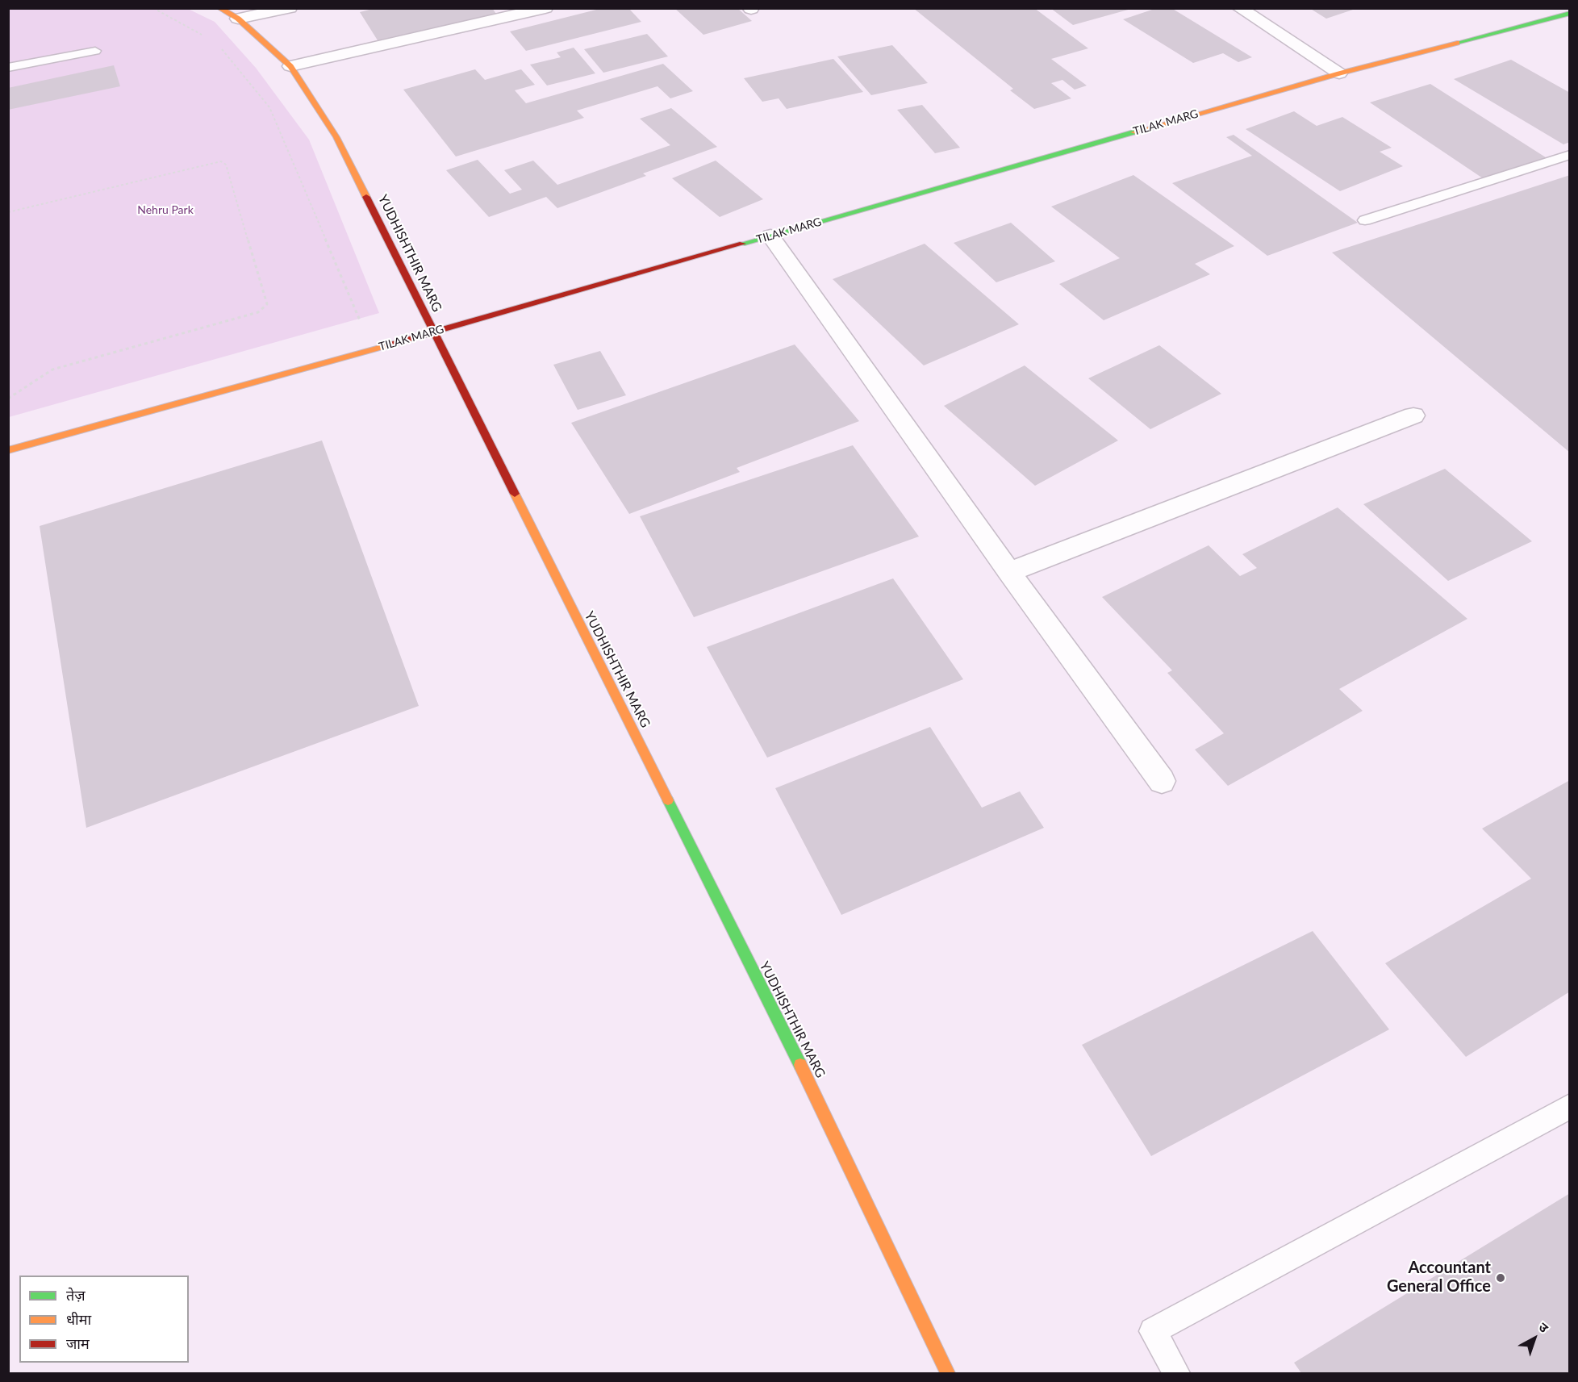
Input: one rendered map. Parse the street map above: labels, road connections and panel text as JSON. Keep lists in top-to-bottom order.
{
  "streets": {
    "street": ["TILAK MARG", "YUDHISHTHIR MARG"]
  },
  "crossings": [
    ["TILAK MARG", "YUDHISHTHIR MARG"]
  ],
  "parks": ["Nehru Park"],
  "places": ["Accountant General Office"],
  "legend": ["तेज़", "धीमा", "जाम"],
  "north": "top right"
}
